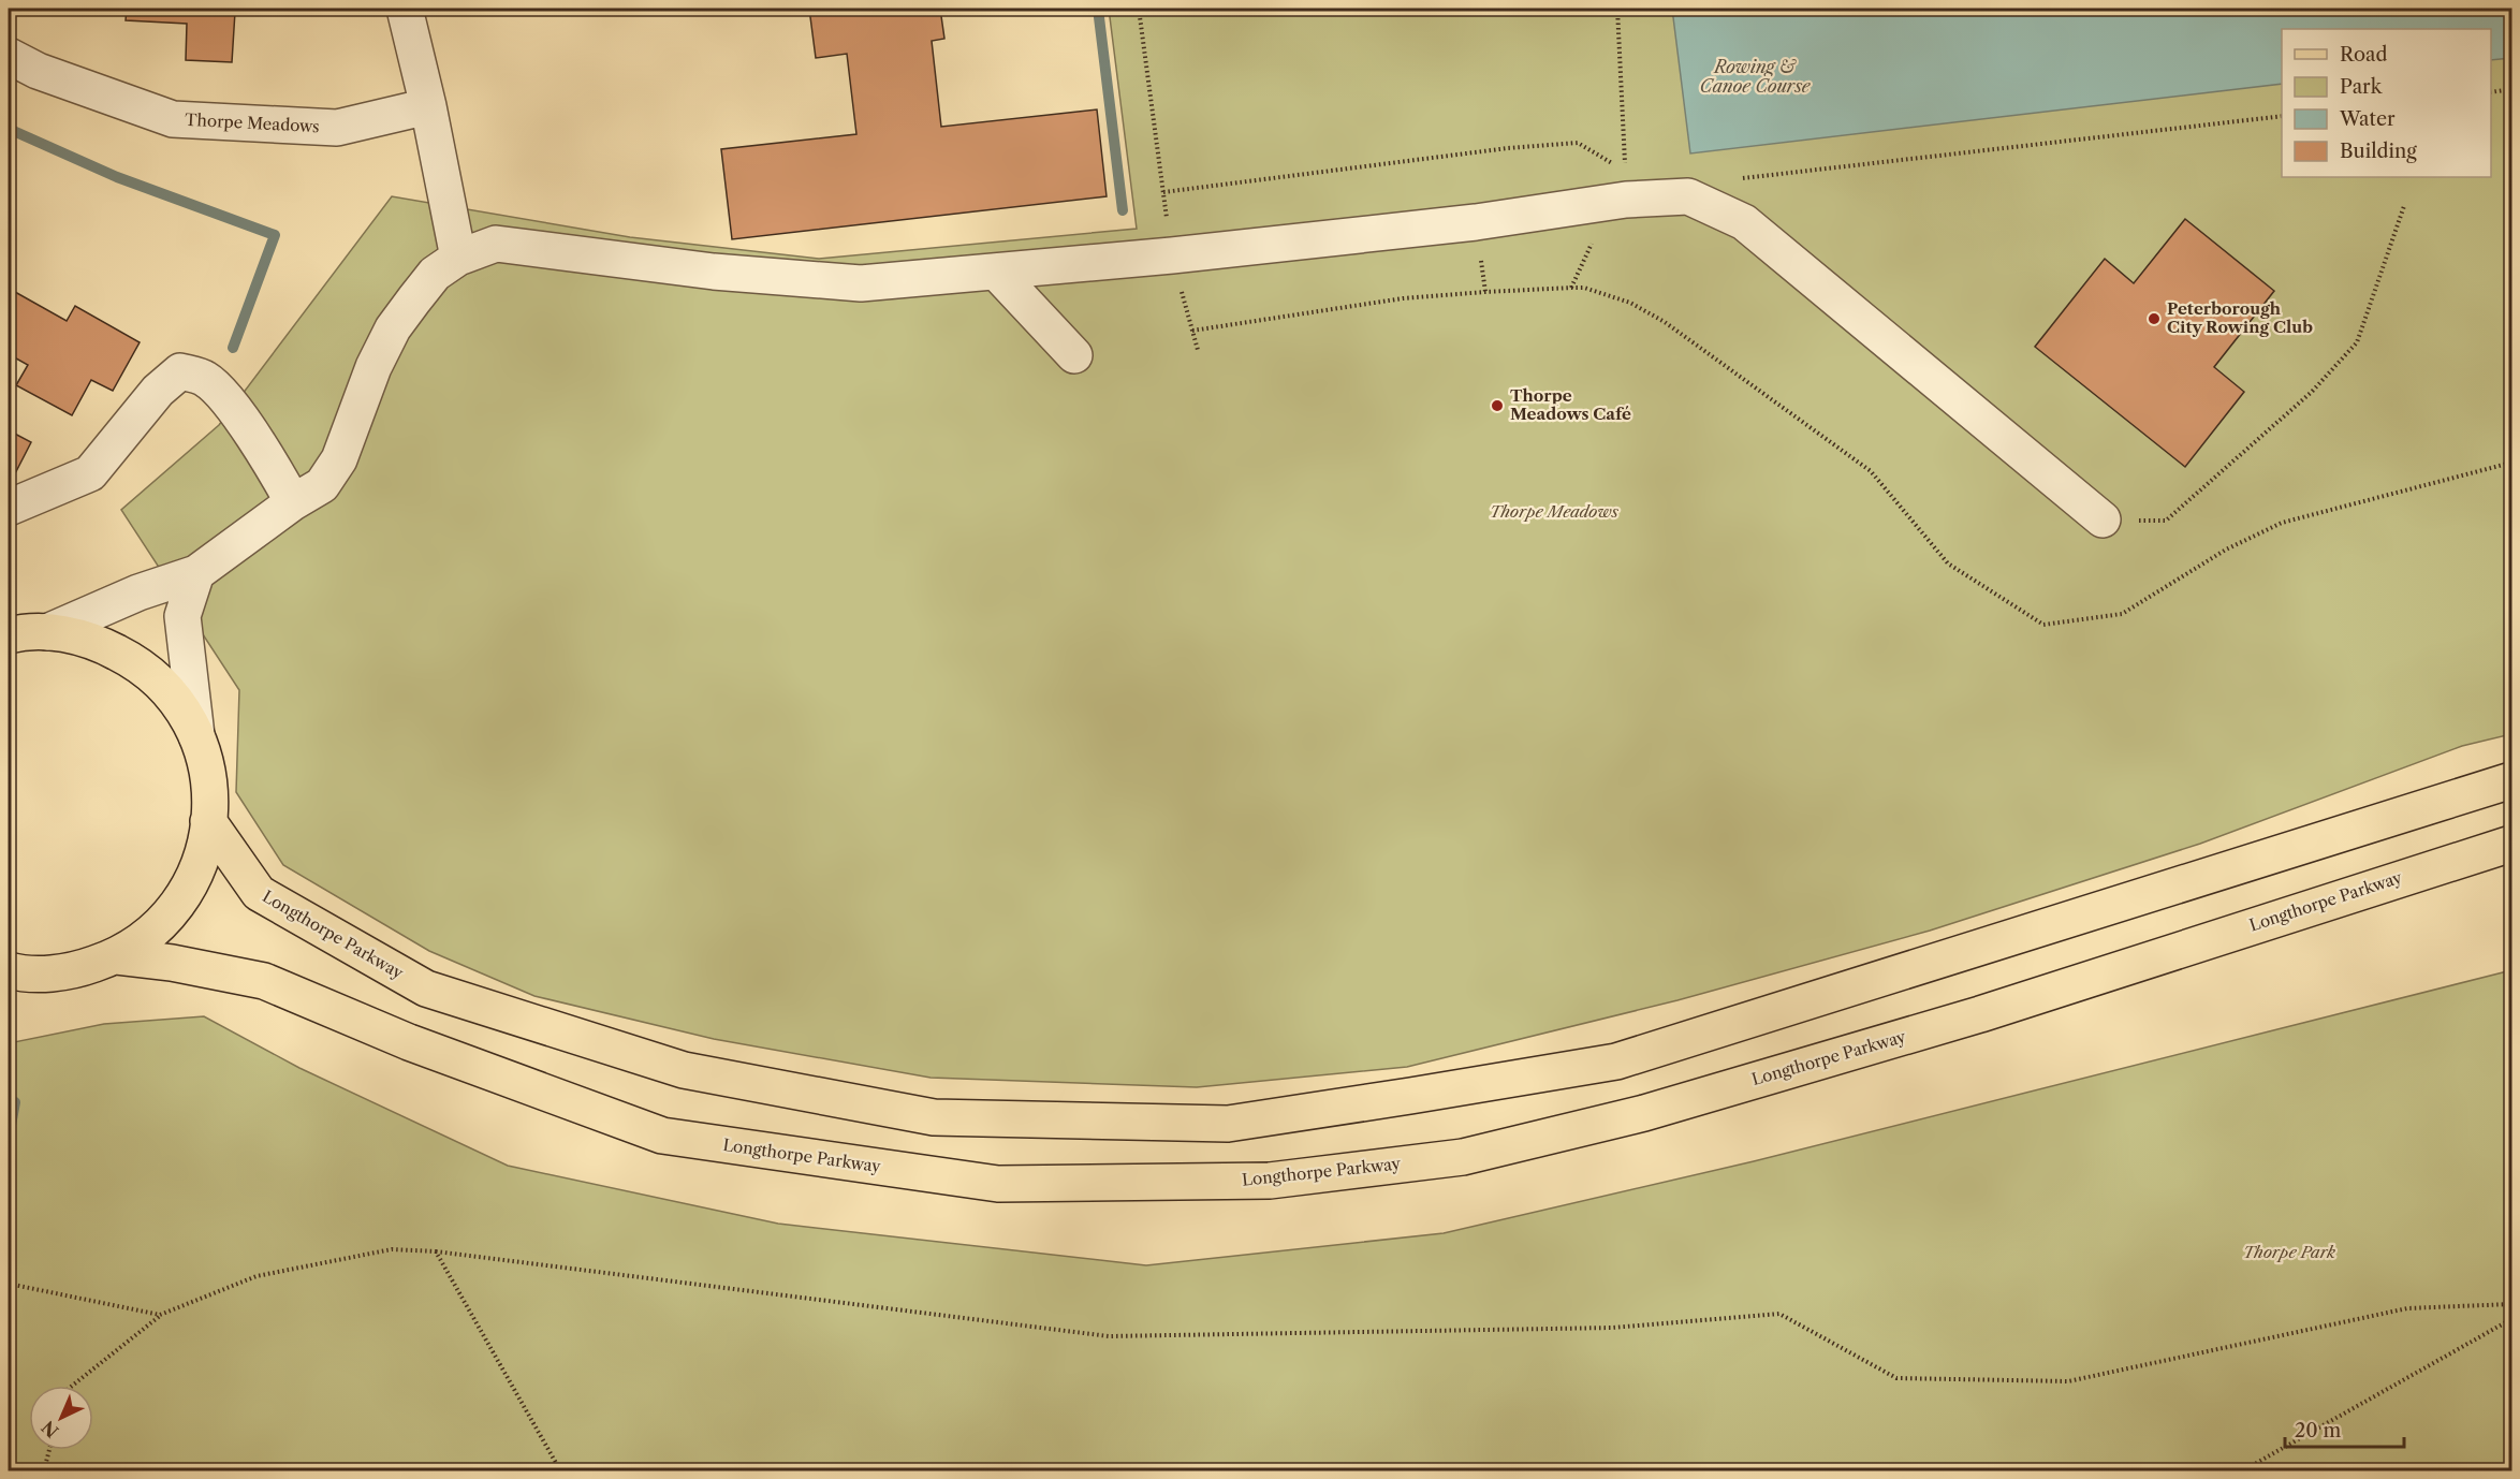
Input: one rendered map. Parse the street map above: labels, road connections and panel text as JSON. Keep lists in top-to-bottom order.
{
  "streets": {
    "main road": ["Longthorpe Parkway"],
    "street": ["Thorpe Meadows"]
  },
  "water": ["Rowing & Canoe Course"],
  "parks": ["Thorpe Meadows", "Thorpe Park"],
  "places": ["Peterborough City Rowing Club", "Thorpe Meadows Café"],
  "legend": [
    "Road",
    "Park",
    "Water",
    "Building"
  ],
  "scale_bar": "20 m",
  "north": "bottom left"
}
